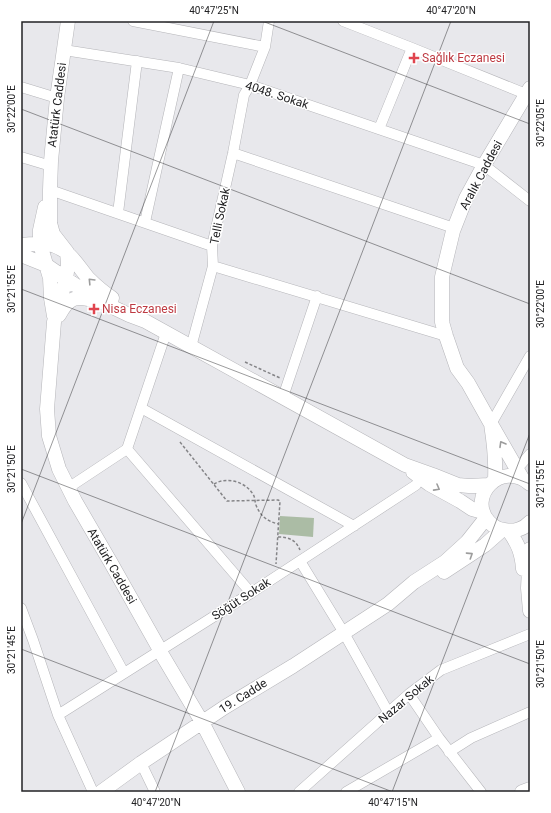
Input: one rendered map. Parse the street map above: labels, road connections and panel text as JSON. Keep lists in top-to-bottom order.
{
  "streets": {
    "street": [
      "4048. Sokak",
      "Atatürk Caddesi",
      "Aralık Caddesi",
      "Telli Sokak",
      "Söğüt Sokak",
      "19. Cadde",
      "Nazar Sokak"
    ]
  },
  "crossings": [
    ["4048. Sokak", "Atatürk Caddesi"],
    ["4048. Sokak", "Aralık Caddesi"],
    ["4048. Sokak", "Telli Sokak"],
    ["Atatürk Caddesi", "Söğüt Sokak"],
    ["Atatürk Caddesi", "19. Cadde"]
  ],
  "places": {
    "health": ["Sağlık Eczanesi", "Nisa Eczanesi"]
  },
  "coordinates": [
    "40°47'25\"N",
    "40°47'20\"N",
    "30°22'00\"E",
    "30°22'05\"E",
    "30°21'55\"E",
    "30°21'50\"E",
    "30°21'45\"E",
    "40°47'15\"N"
  ]
}
